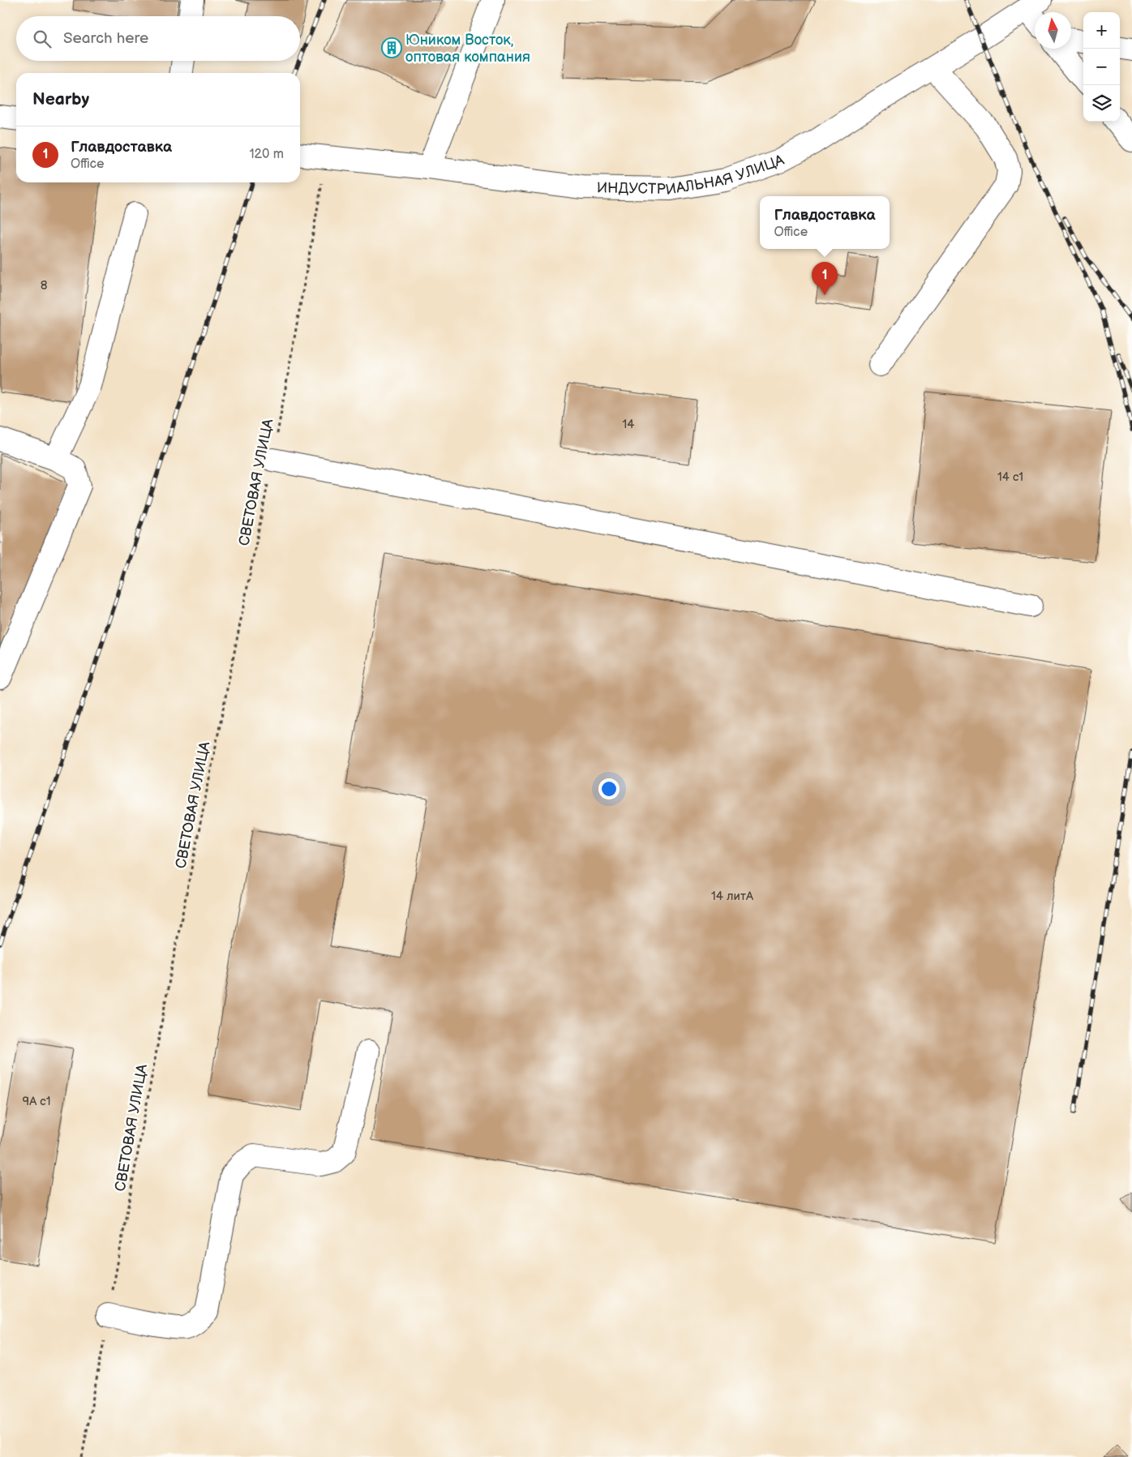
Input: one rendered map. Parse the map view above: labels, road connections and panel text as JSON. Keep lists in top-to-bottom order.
{
  "streets": {
    "street": ["ИНДУСТРИАЛЬНАЯ УЛИЦА"],
    "path": ["СВЕТОВАЯ УЛИЦА"]
  },
  "crossings": [
    ["ИНДУСТРИАЛЬНАЯ УЛИЦА", "СВЕТОВАЯ УЛИЦА"]
  ],
  "places": {
    "building": ["Юником Восток, оптовая компания"]
  },
  "house_numbers": [
    "8",
    "14",
    "14 с1",
    "14 литА",
    "9А с1"
  ],
  "north": "top",
  "page": {
    "map_buttons": ["+", "−"],
    "search": "Search here",
    "heading": "Nearby",
    "list": [
      {
        "mark": "1",
        "name": "Главдоставка",
        "note": "Office",
        "value": "120 m"
      }
    ],
    "popup": ["Главдоставка", "Office"],
    "pins": "1"
  }
}
